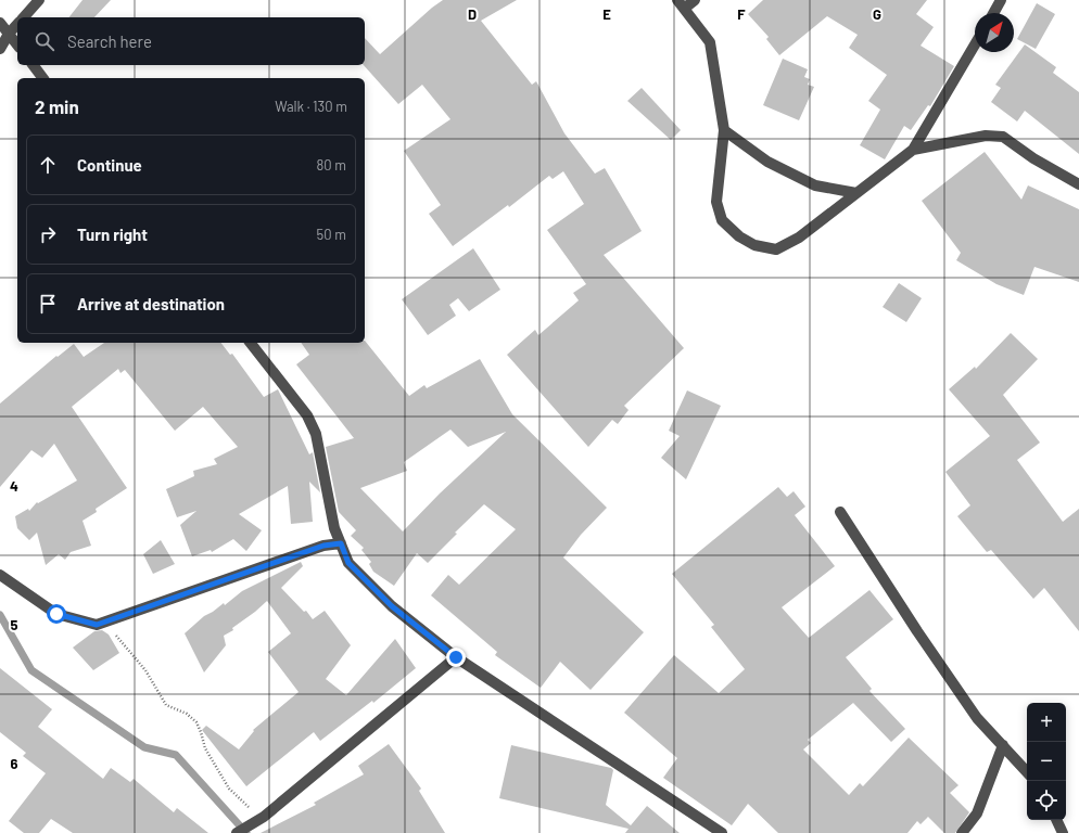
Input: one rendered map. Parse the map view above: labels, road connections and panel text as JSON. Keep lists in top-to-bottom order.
{
  "north": "top right",
  "page": {
    "search": "Search here",
    "heading": ["2 min", "Walk · 130 m"],
    "list": [
      ["Continue", "80 m"],
      ["Turn right", "50 m"],
      "Arrive at destination"
    ],
    "map_buttons": ["+", "−"]
  },
  "grid": {
    "columns": [
      "D",
      "E",
      "F",
      "G"
    ],
    "rows": ["4", "5", "6"]
  }
}
